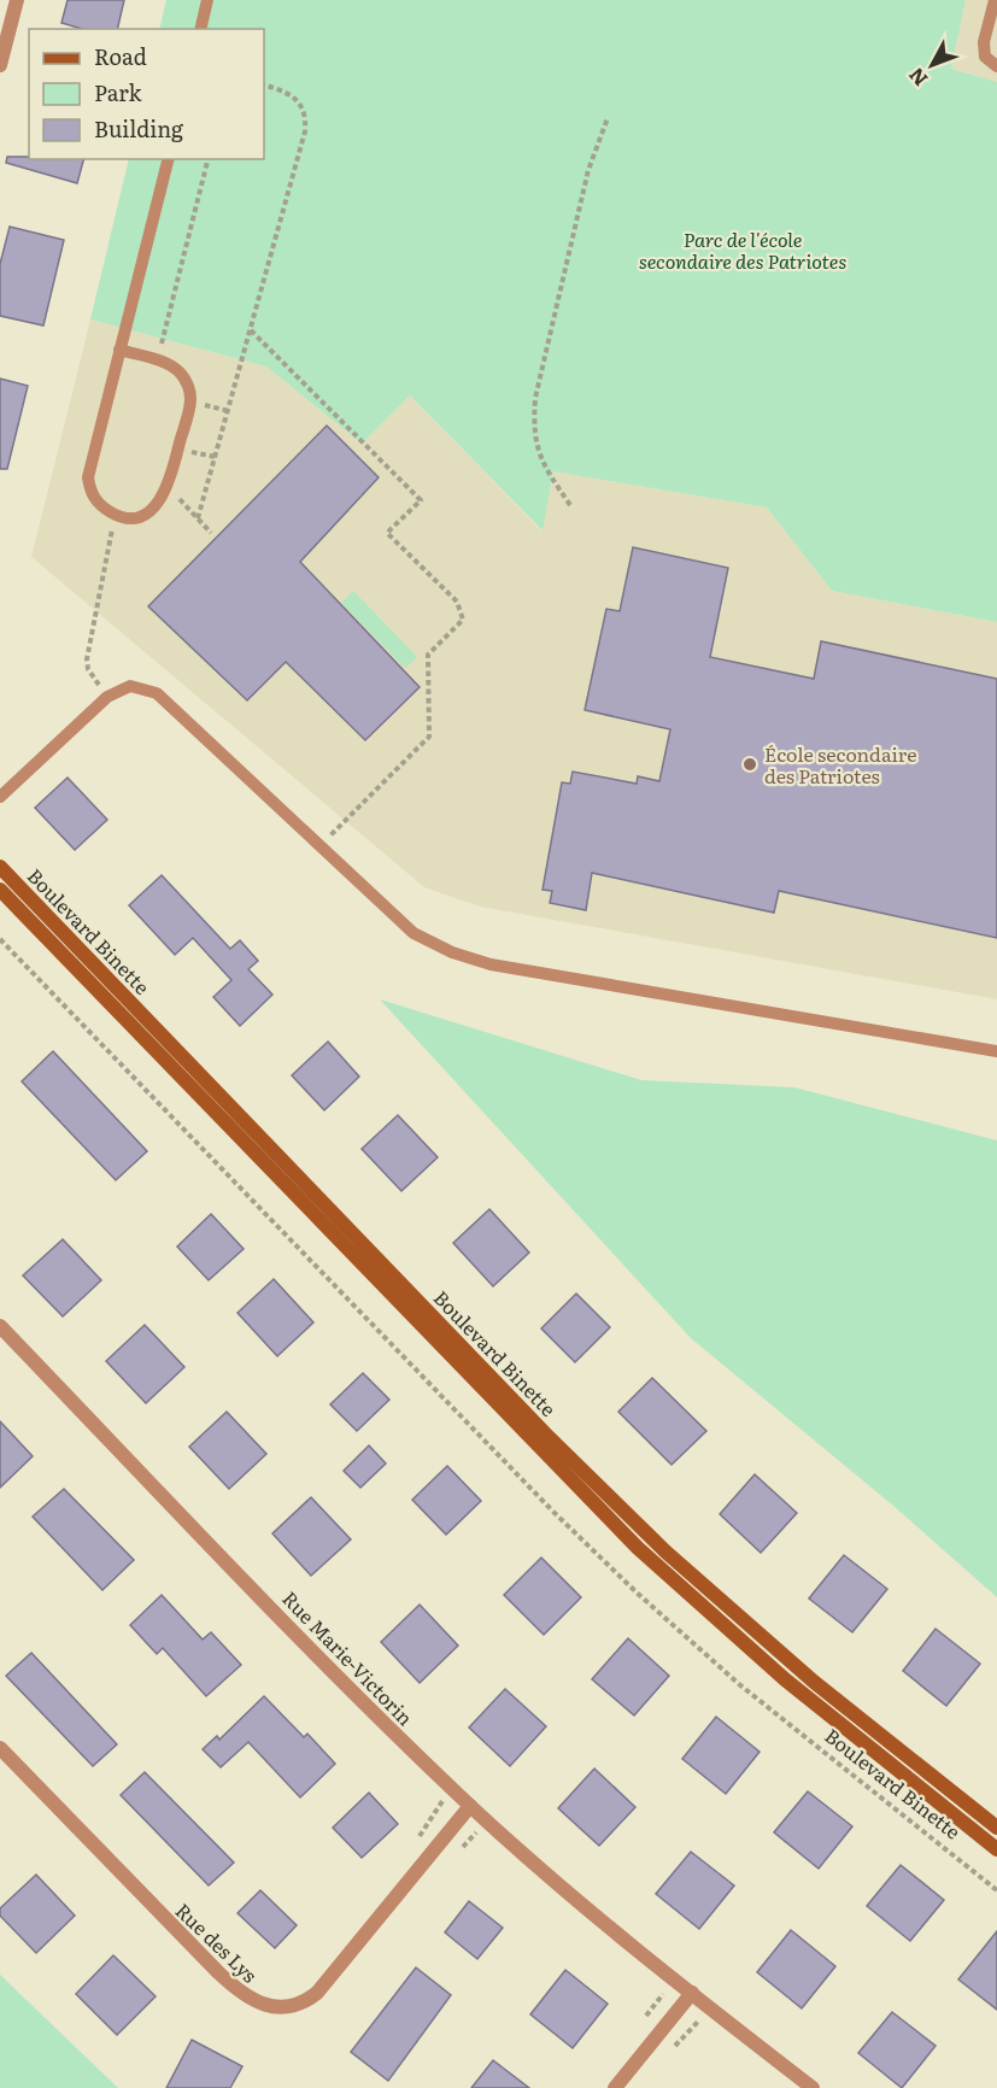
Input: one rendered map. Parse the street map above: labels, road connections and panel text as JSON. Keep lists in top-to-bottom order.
{
  "streets": {
    "street": ["Boulevard Binette", "Rue Marie-Victorin", "Rue des Lys"]
  },
  "crossings": [
    ["Rue Marie-Victorin", "Rue des Lys"]
  ],
  "parks": ["Parc de l'école secondaire des Patriotes"],
  "places": ["École secondaire des Patriotes"],
  "legend": ["Road", "Park", "Building"],
  "north": "bottom left"
}
